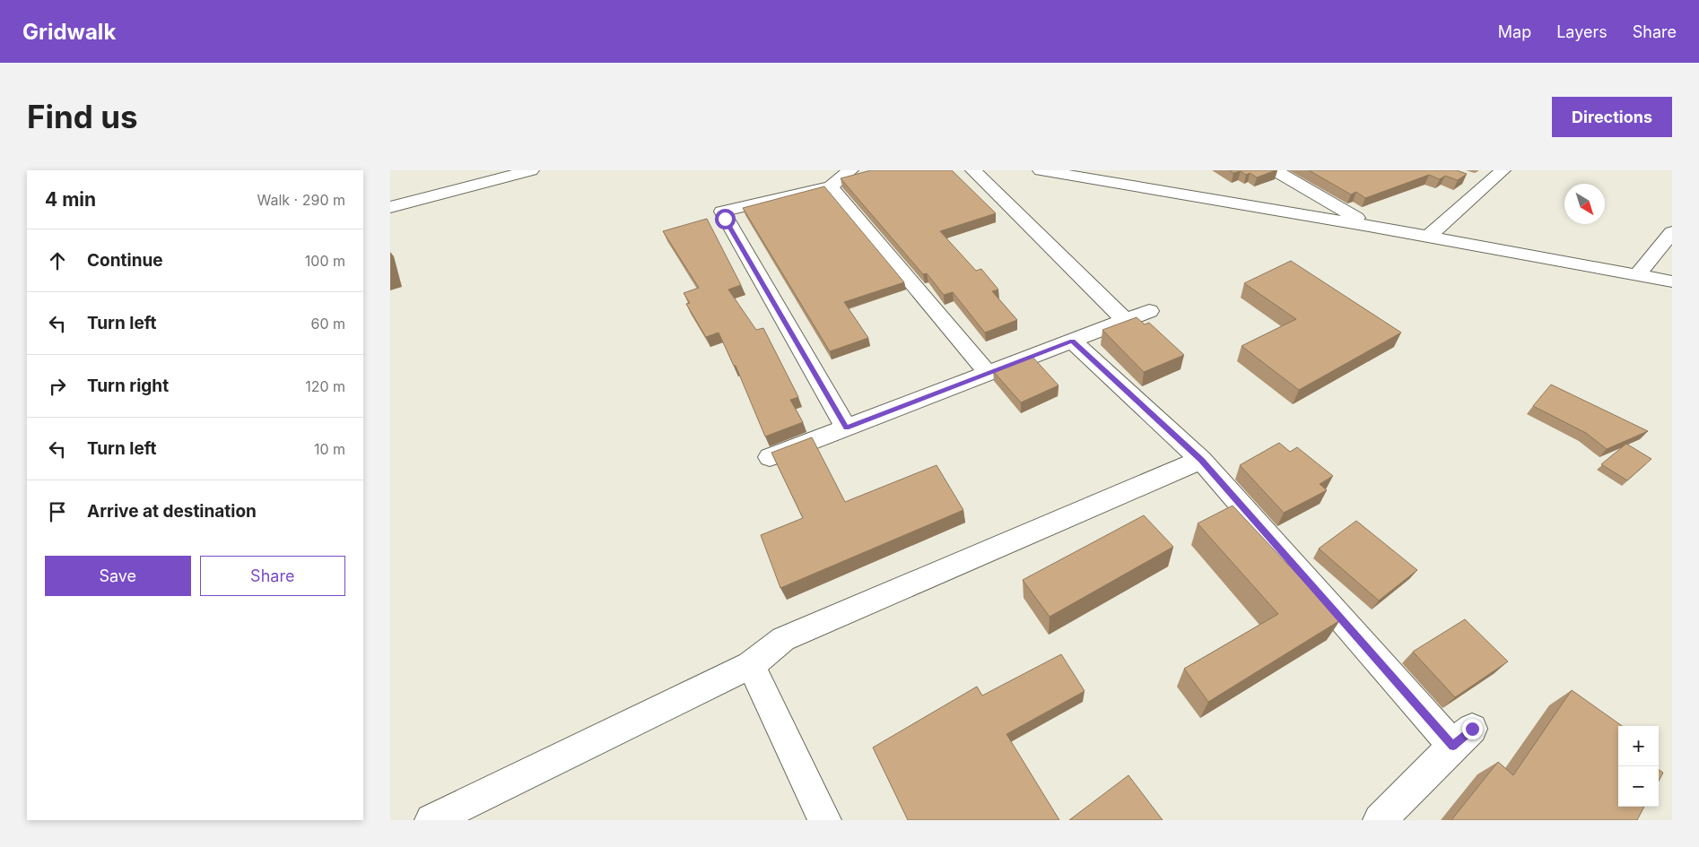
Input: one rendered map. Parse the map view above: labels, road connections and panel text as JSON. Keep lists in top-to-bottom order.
{
  "north": "bottom right",
  "page": {
    "header": "Gridwalk",
    "nav": ["Map", "Layers", "Share"],
    "buttons": [
      "Directions",
      ["Save", "Share"]
    ],
    "title": "Find us",
    "heading": ["4 min", "Walk · 290 m"],
    "list": [
      ["Continue", "100 m"],
      ["Turn left", "60 m"],
      ["Turn right", "120 m"],
      ["Turn left", "10 m"],
      "Arrive at destination"
    ],
    "map_buttons": ["+", "−"]
  }
}
